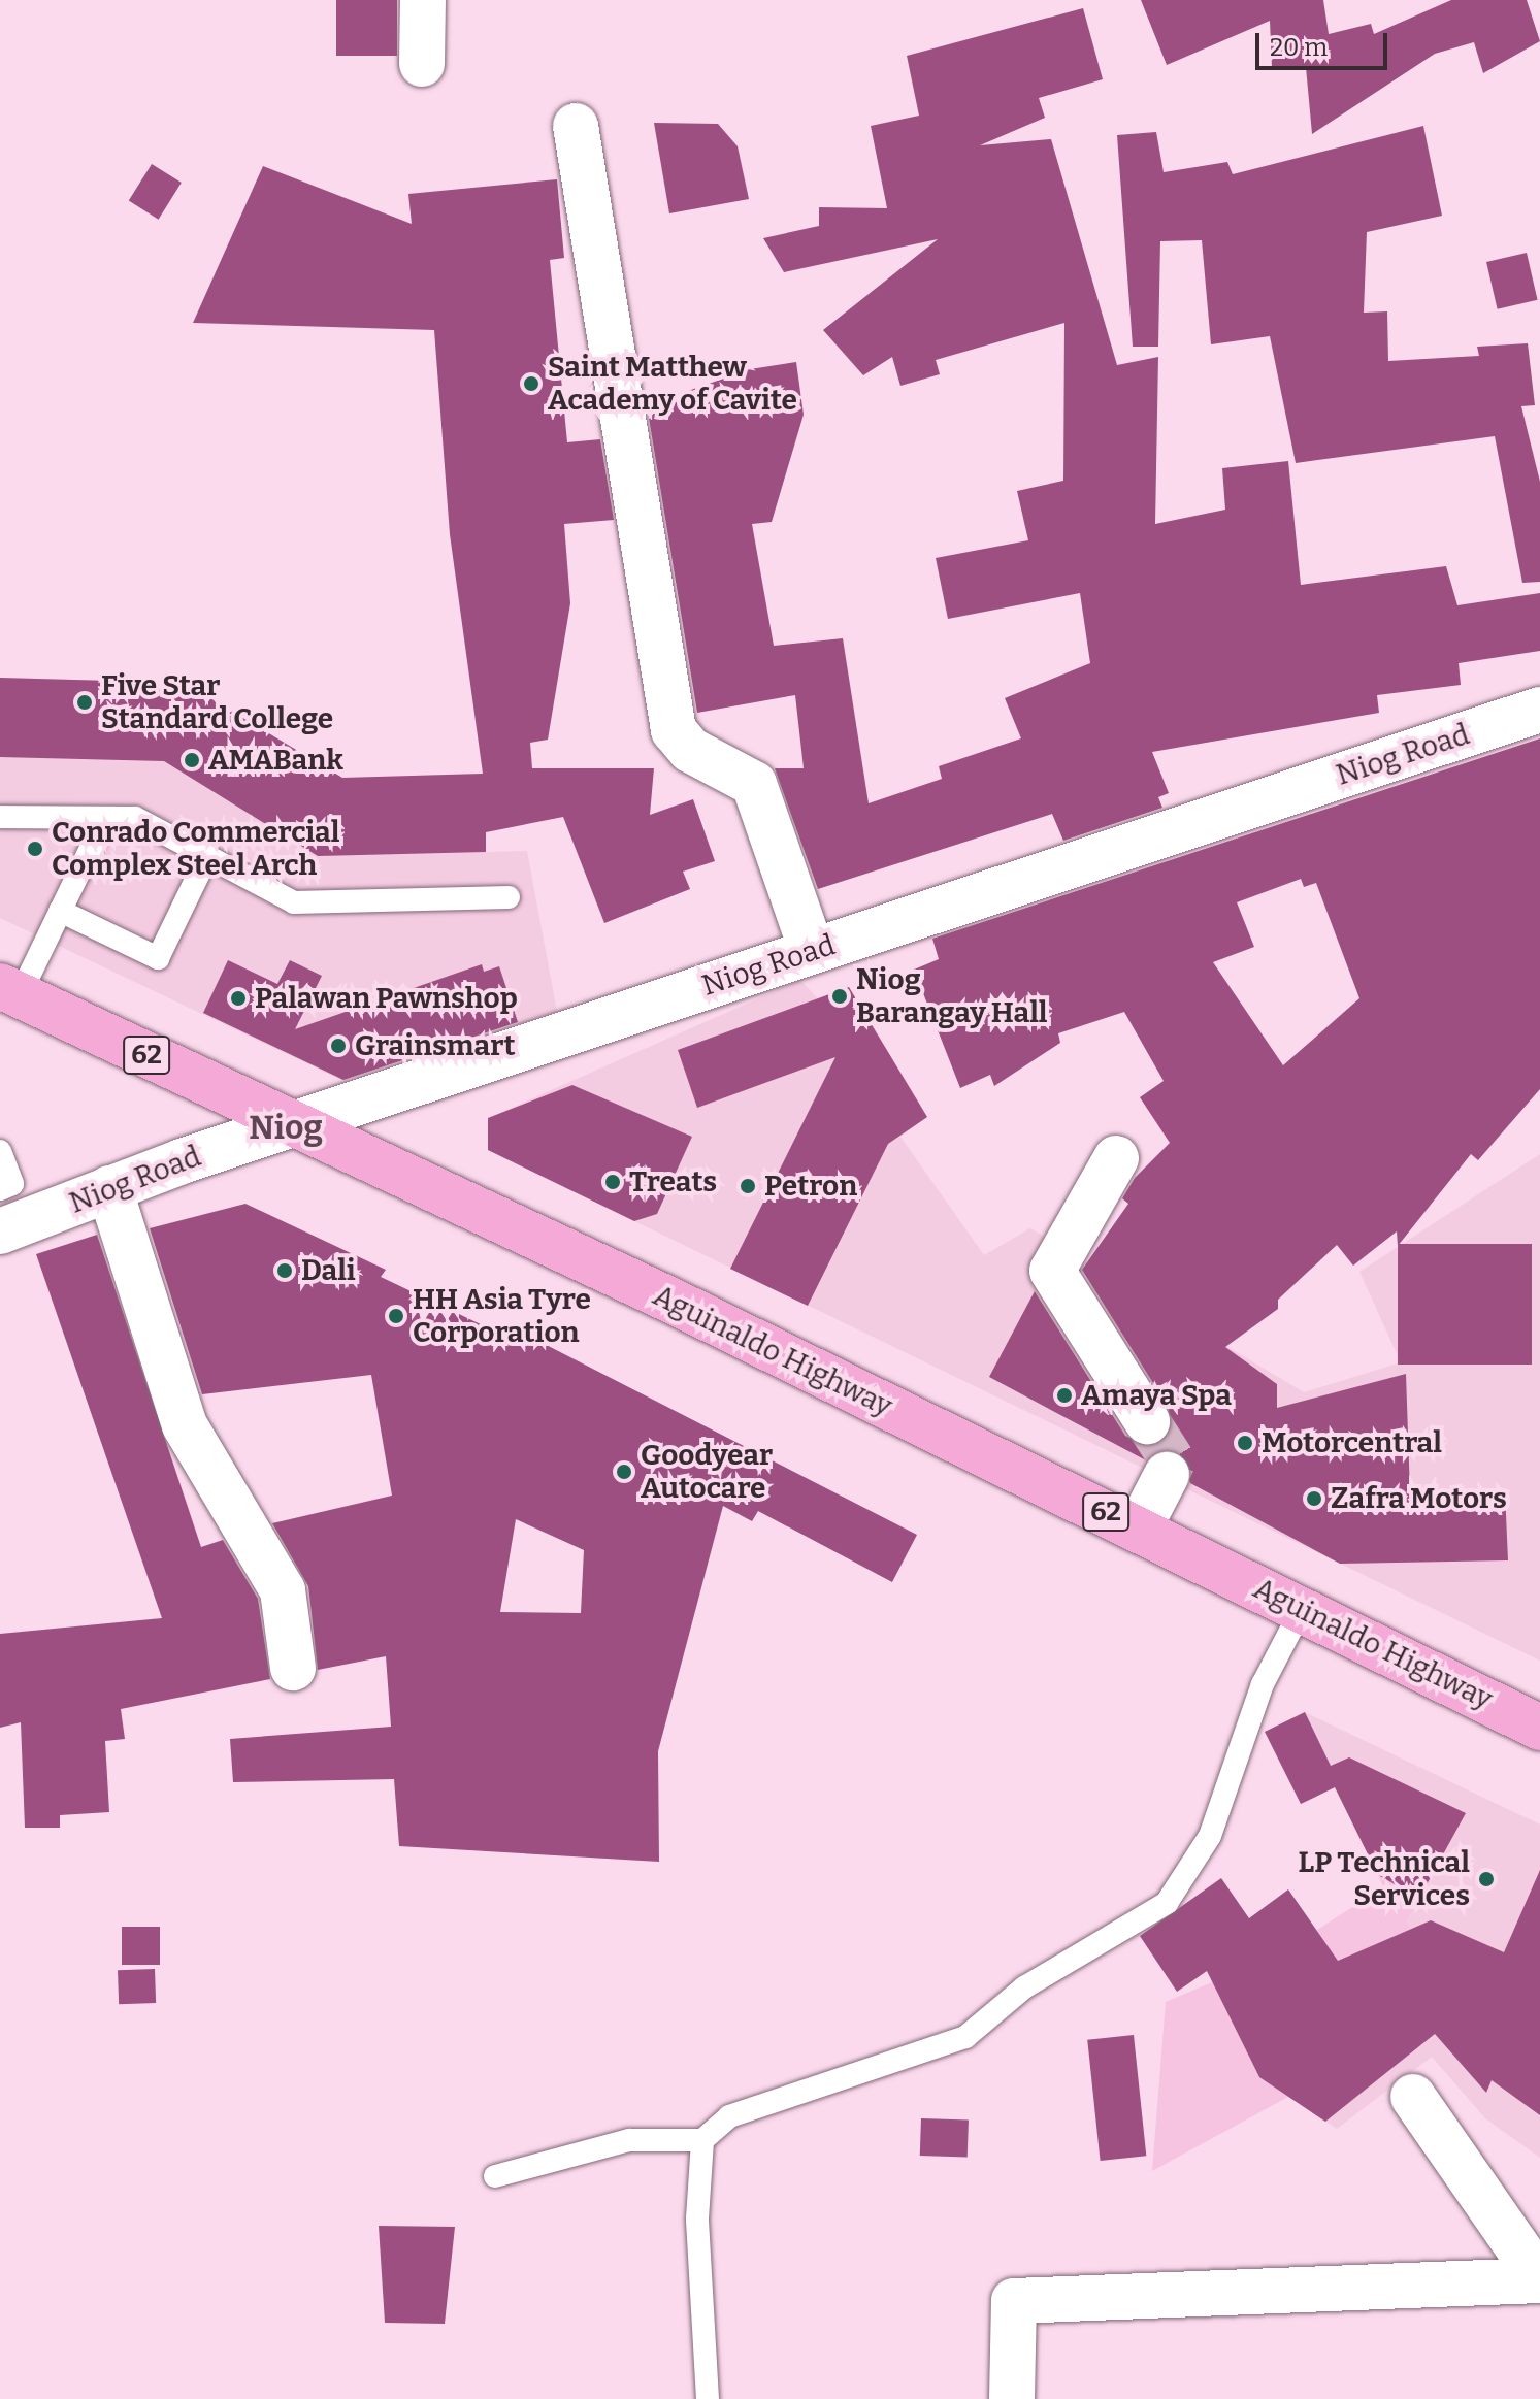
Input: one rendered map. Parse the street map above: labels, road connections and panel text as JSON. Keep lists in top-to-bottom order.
{
  "streets": {
    "highway": ["62", "Aguinaldo Highway"],
    "street": ["Niog Road"]
  },
  "crossings": [
    ["Niog Road", "Aguinaldo Highway"]
  ],
  "districts": ["Niog"],
  "places": [
    "Saint Matthew Academy of Cavite",
    "Five Star Standard College",
    "AMABank",
    "Conrado Commercial Complex Steel Arch",
    "Niog Barangay Hall",
    "Palawan Pawnshop",
    "Grainsmart",
    "Treats",
    "Petron",
    "Dali",
    "HH Asia Tyre Corporation",
    "Amaya Spa",
    "Motorcentral",
    "Goodyear Autocare",
    "Zafra Motors",
    "LP Technical Services"
  ],
  "scale_bar": "20 m"
}
